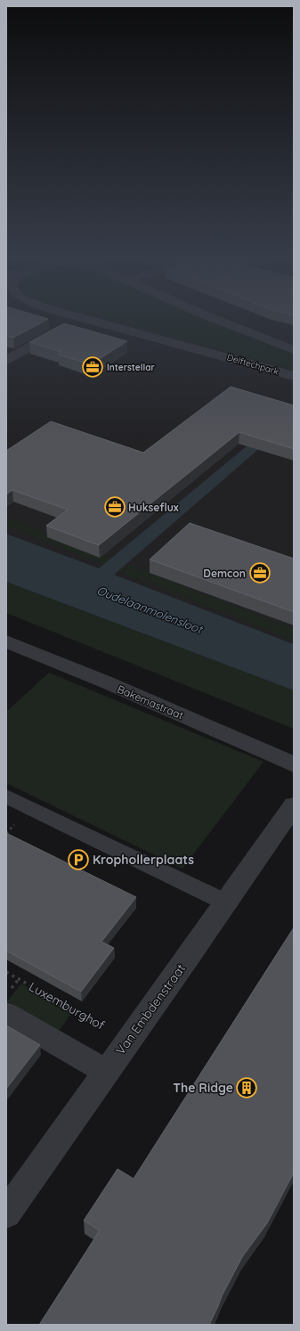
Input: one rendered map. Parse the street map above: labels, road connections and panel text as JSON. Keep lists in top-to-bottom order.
{
  "streets": {
    "street": ["Delftechpark", "Bakemastraat", "Van Embdenstraat"],
    "path": ["Luxemburghof"]
  },
  "crossings": [
    ["Luxemburghof", "Van Embdenstraat"]
  ],
  "water": ["Oudelaanmolensloot"],
  "places": {
    "office": ["Interstellar", "Hukseflux", "Demcon"],
    "parking": ["Krophollerplaats"],
    "building": ["The Ridge"]
  }
}
